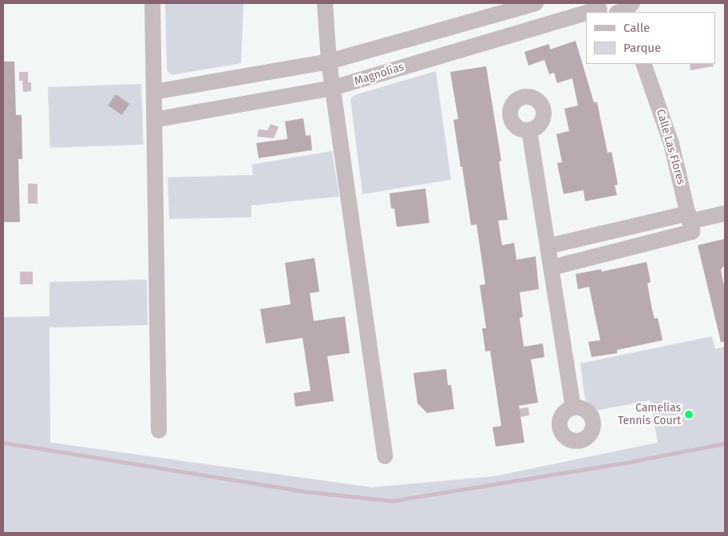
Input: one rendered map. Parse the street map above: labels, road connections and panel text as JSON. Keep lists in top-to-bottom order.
{
  "streets": {
    "street": ["Magnolias", "Calle Las Flores"]
  },
  "places": ["Camelias Tennis Court"],
  "legend": ["Calle", "Parque"]
}
